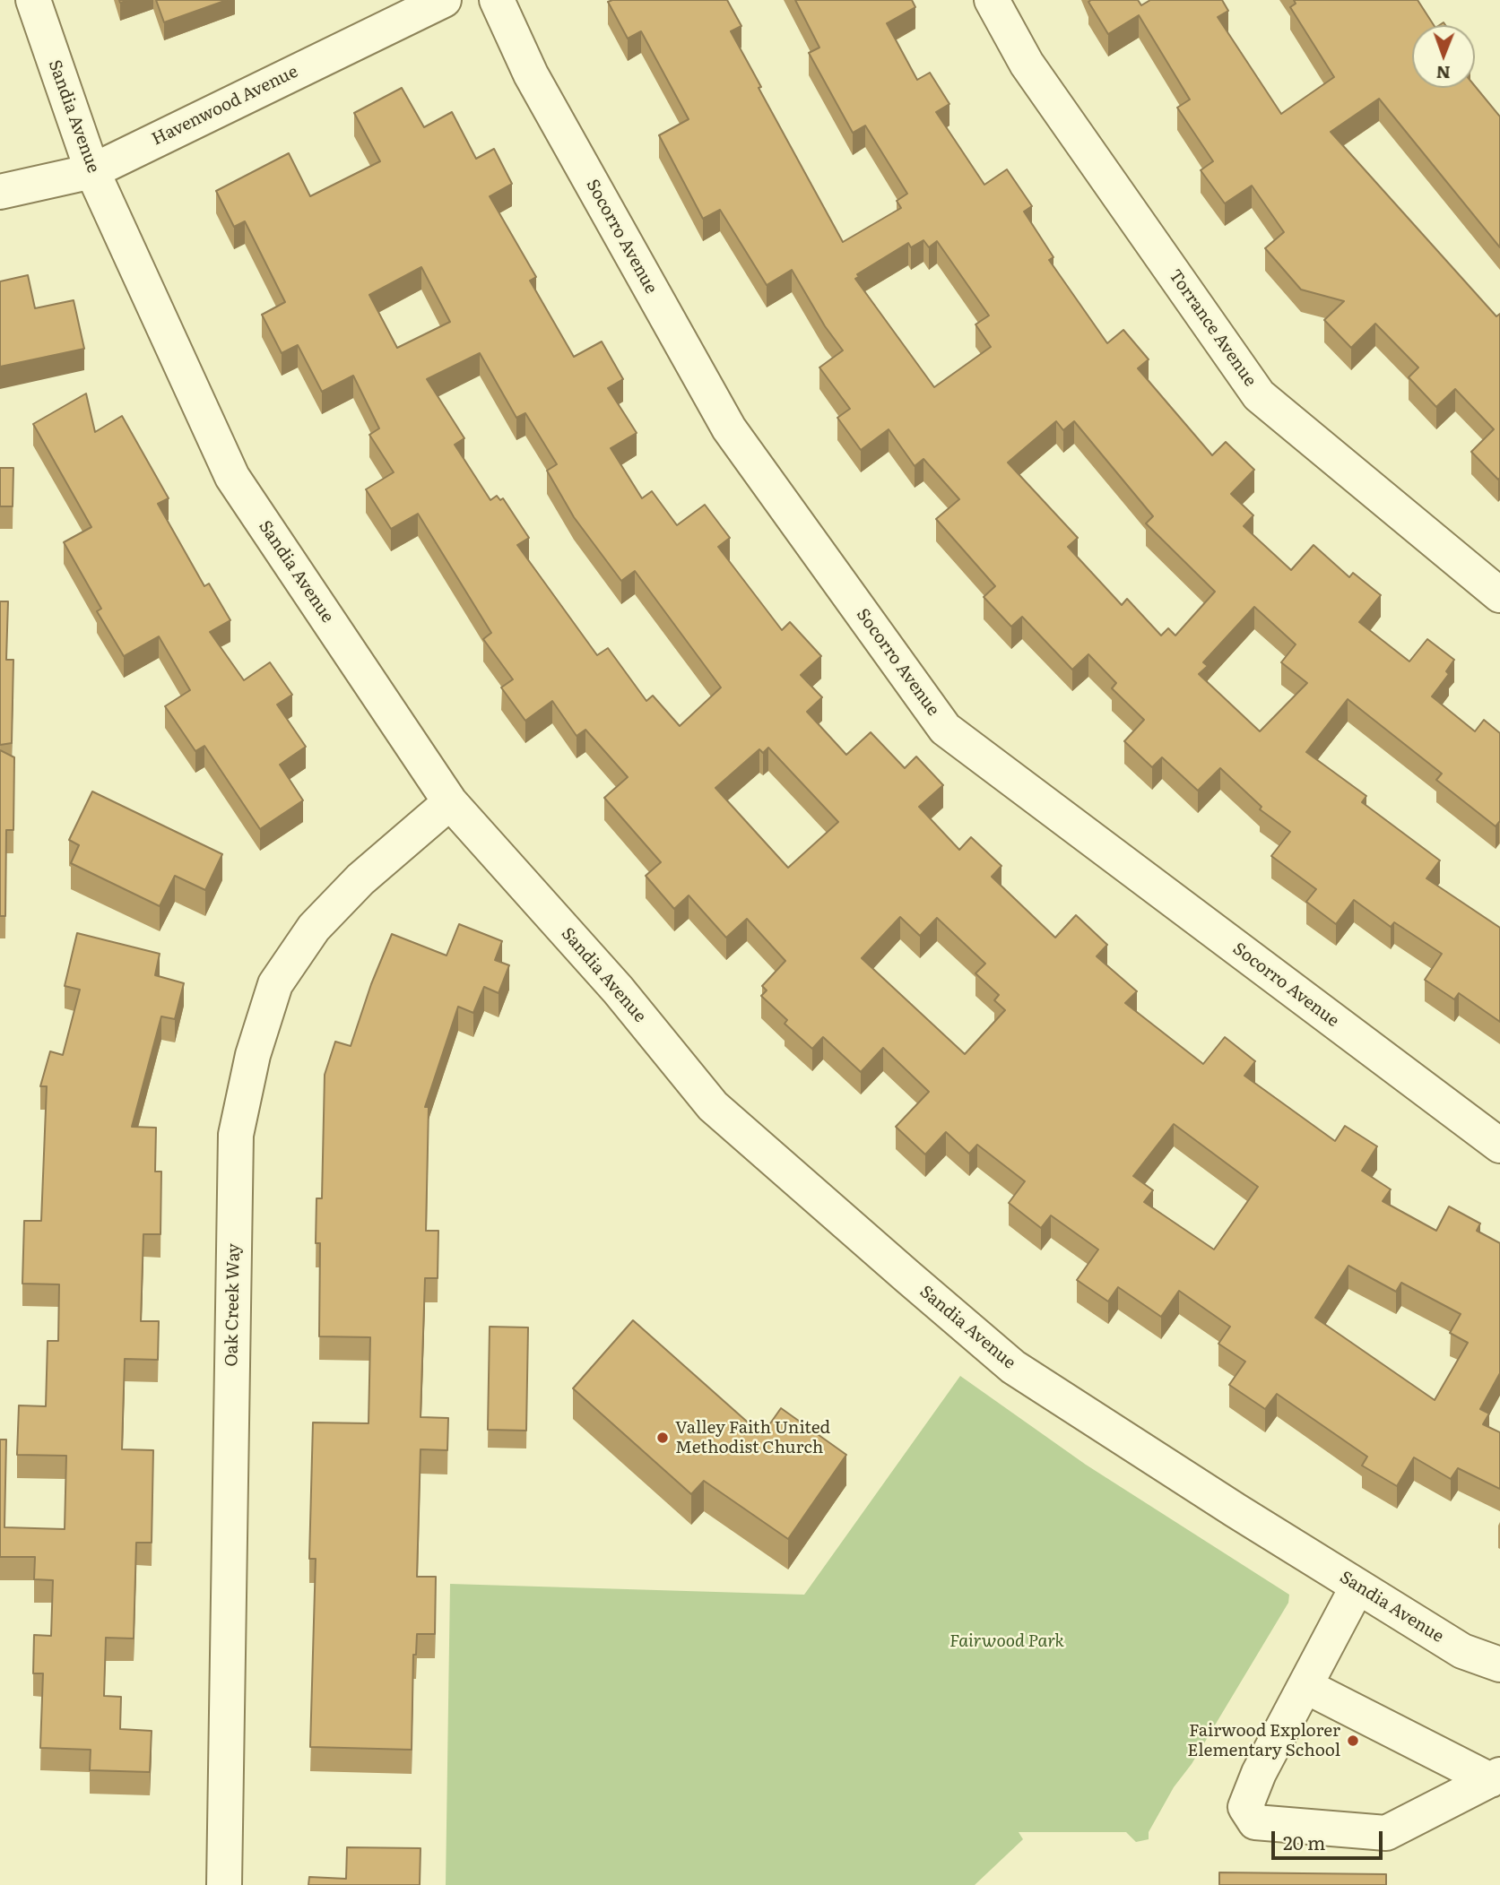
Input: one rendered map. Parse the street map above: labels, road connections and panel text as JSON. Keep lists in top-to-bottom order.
{
  "streets": {
    "street": [
      "Havenwood Avenue",
      "Sandia Avenue",
      "Socorro Avenue",
      "Torrance Avenue",
      "Oak Creek Way"
    ]
  },
  "crossings": [
    ["Havenwood Avenue", "Sandia Avenue"],
    ["Sandia Avenue", "Oak Creek Way"]
  ],
  "parks": ["Fairwood Park"],
  "places": ["Valley Faith United Methodist Church", "Fairwood Explorer Elementary School"],
  "scale_bar": "20 m",
  "north": "bottom"
}
